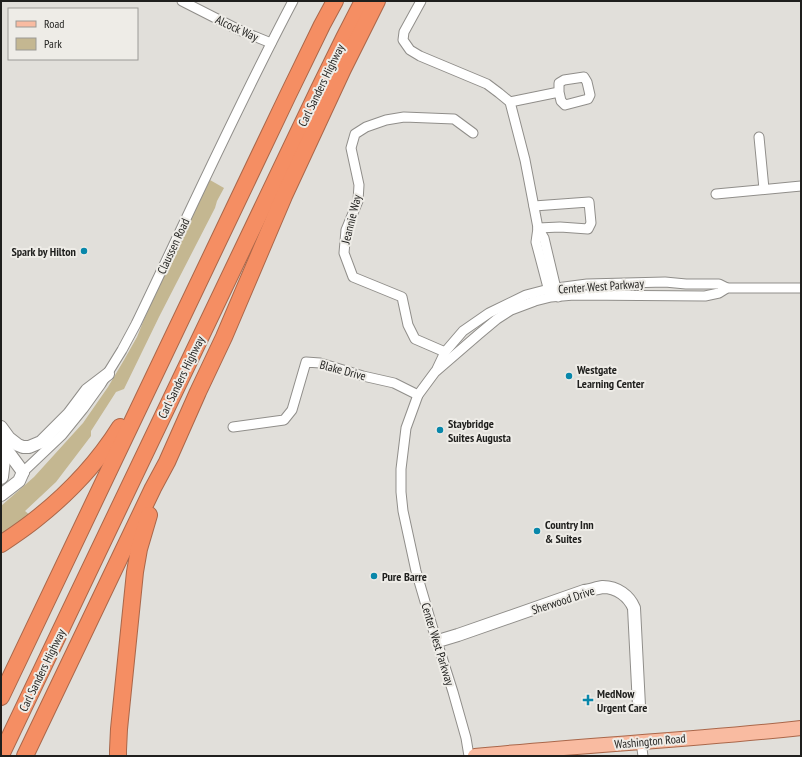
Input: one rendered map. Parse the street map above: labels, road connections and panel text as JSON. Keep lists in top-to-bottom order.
{
  "streets": {
    "highway": ["Carl Sanders Highway"],
    "main road": ["Washington Road"],
    "street": [
      "Alcock Way",
      "Jeannie Way",
      "Claussen Road",
      "Center West Parkway",
      "Blake Drive",
      "Sherwood Drive"
    ]
  },
  "crossings": [
    ["Alcock Way", "Claussen Road"],
    ["Jeannie Way", "Center West Parkway"],
    ["Center West Parkway", "Blake Drive"],
    ["Center West Parkway", "Sherwood Drive"]
  ],
  "places": {
    "other": [
      "Spark by Hilton",
      "Westgate Learning Center",
      "Staybridge Suites Augusta",
      "Country Inn & Suites",
      "Pure Barre"
    ],
    "health": ["MedNow Urgent Care"]
  },
  "legend": ["Road", "Park"]
}
